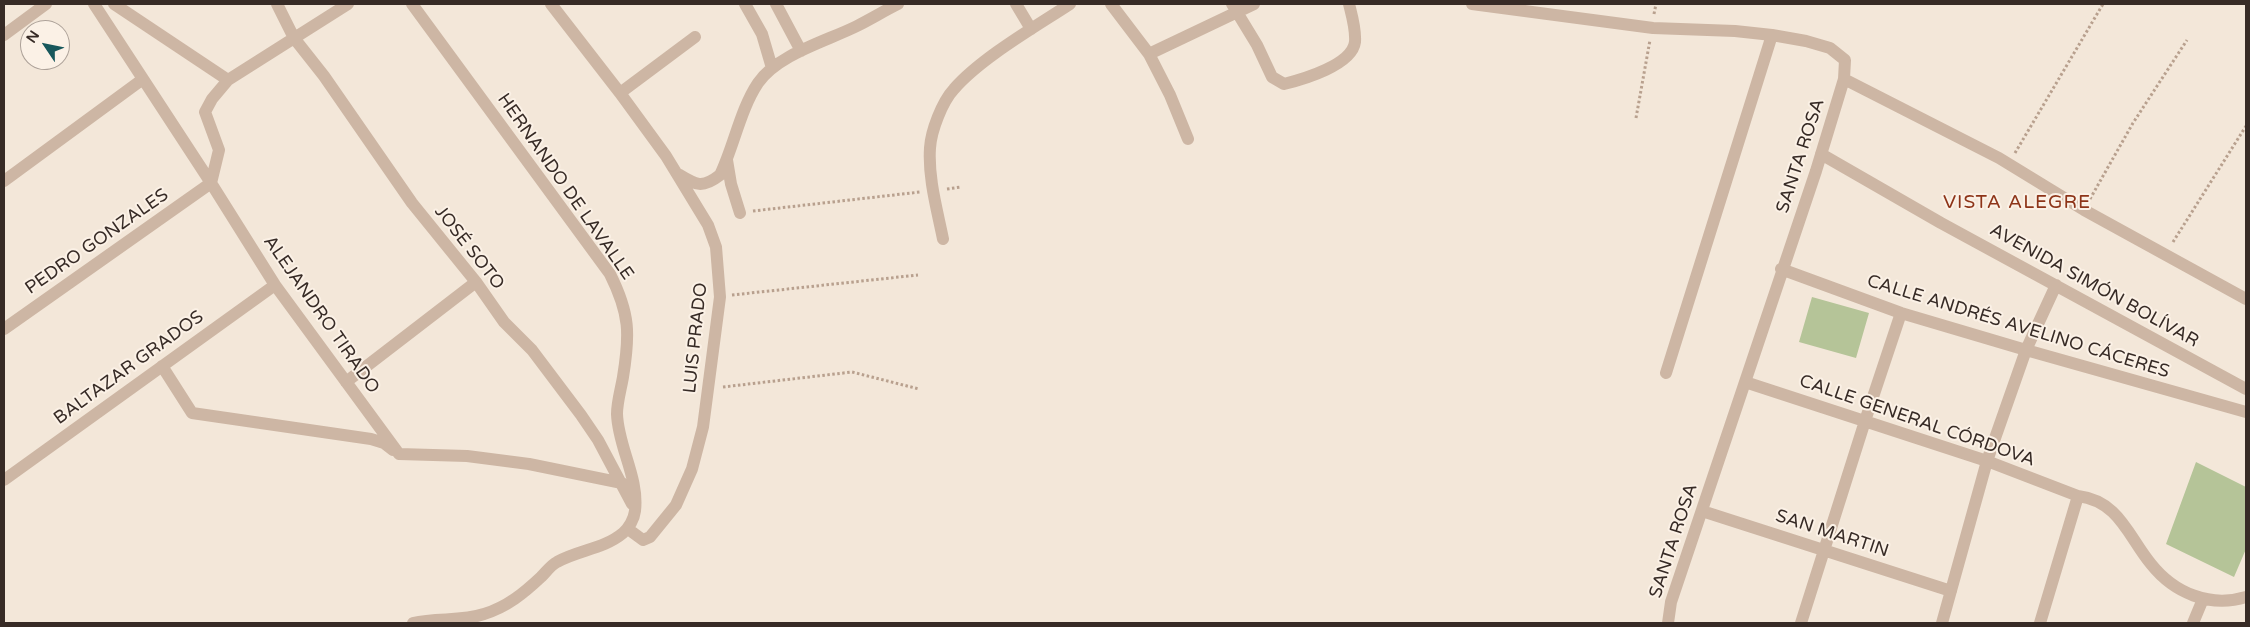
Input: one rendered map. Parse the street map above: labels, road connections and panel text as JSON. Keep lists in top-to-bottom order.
{
  "streets": {
    "street": [
      "SANTA ROSA",
      "HERNANDO DE LAVALLE",
      "PEDRO GONZALES",
      "JOSÉ SOTO",
      "AVENIDA SIMÓN BOLÍVAR",
      "ALEJANDRO TIRADO",
      "CALLE ANDRÉS AVELINO CÁCERES",
      "LUIS PRADO",
      "BALTAZAR GRADOS",
      "CALLE GENERAL CÓRDOVA",
      "SAN MARTIN"
    ]
  },
  "crossings": [
    ["SANTA ROSA", "AVENIDA SIMÓN BOLÍVAR"],
    ["SANTA ROSA", "CALLE ANDRÉS AVELINO CÁCERES"],
    ["SANTA ROSA", "CALLE GENERAL CÓRDOVA"],
    ["SANTA ROSA", "SAN MARTIN"],
    ["HERNANDO DE LAVALLE", "JOSÉ SOTO"],
    ["HERNANDO DE LAVALLE", "LUIS PRADO"],
    ["PEDRO GONZALES", "ALEJANDRO TIRADO"],
    ["ALEJANDRO TIRADO", "BALTAZAR GRADOS"]
  ],
  "districts": ["VISTA ALEGRE"],
  "north": "top left"
}
